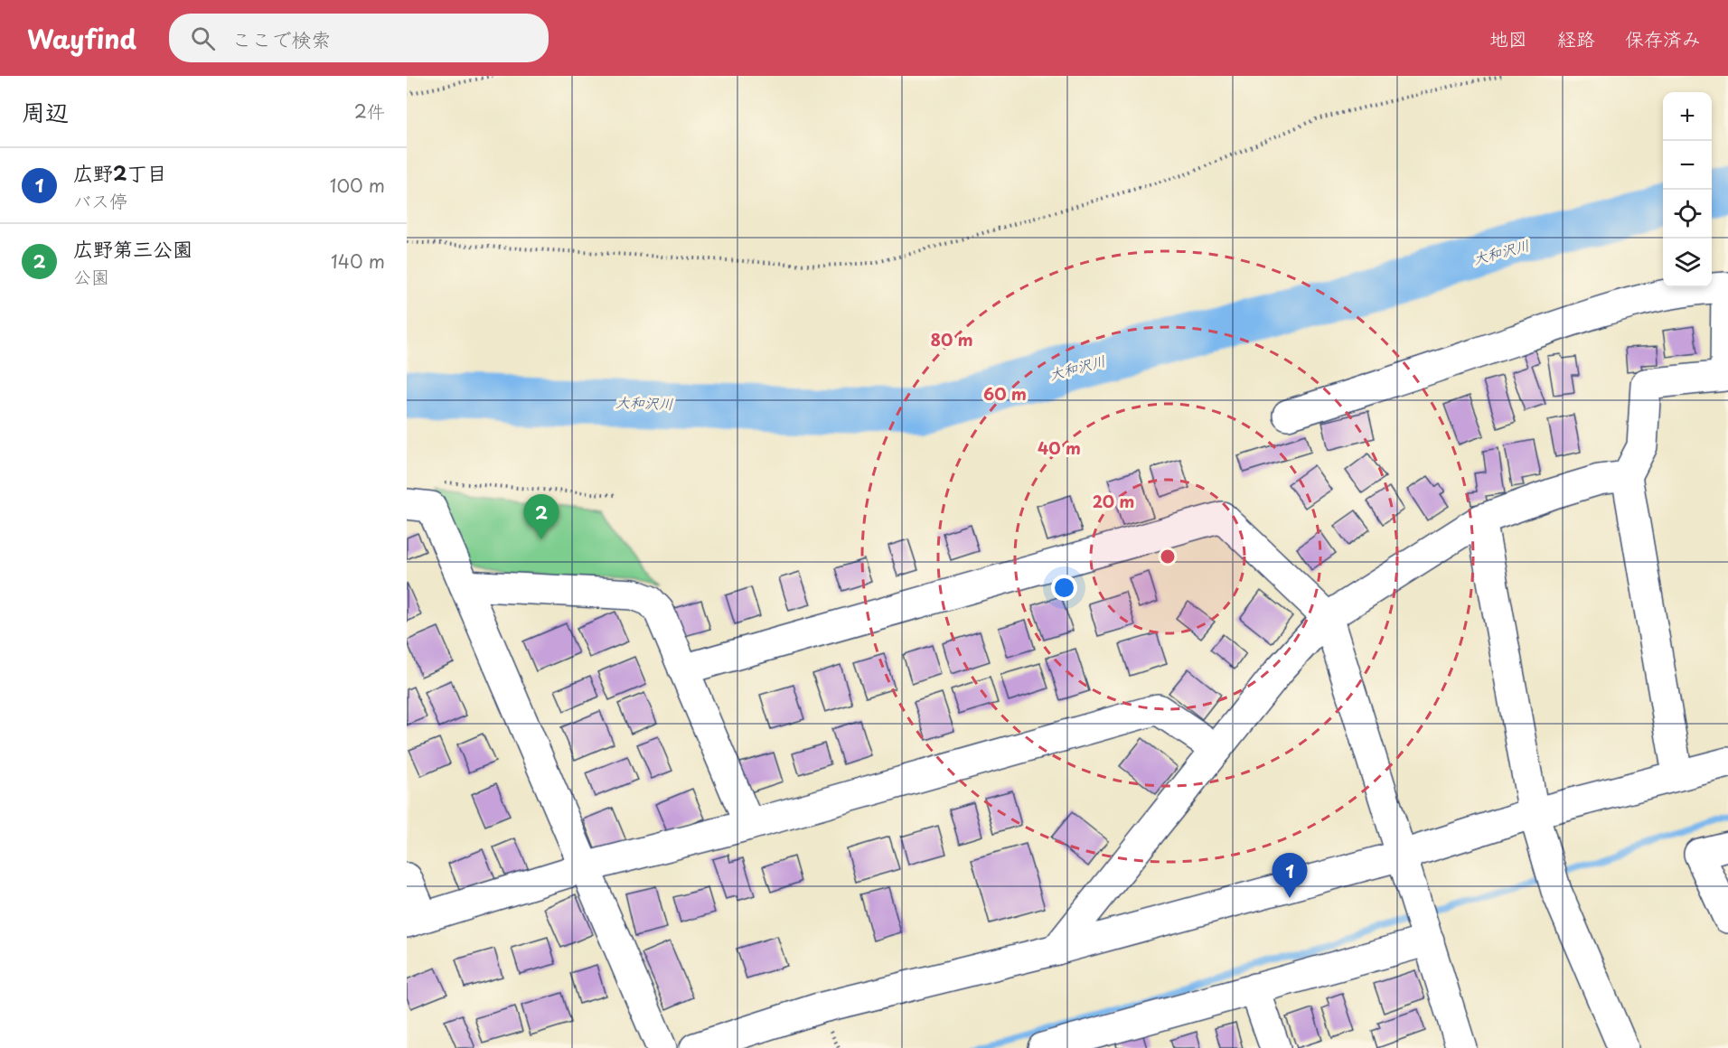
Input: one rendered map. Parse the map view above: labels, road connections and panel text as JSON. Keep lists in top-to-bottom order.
{
  "water": ["大和沢川"],
  "page": {
    "header": "Wayfind",
    "search": "ここで検索",
    "nav": ["地図", "経路", "保存済み"],
    "heading": ["周辺", "2件"],
    "map_buttons": ["+", "−"],
    "list": [
      {
        "mark": "1",
        "name": "広野2丁目",
        "note": "バス停",
        "value": "100 m"
      },
      {
        "mark": "2",
        "name": "広野第三公園",
        "note": "公園",
        "value": "140 m"
      }
    ],
    "pins": ["2", "1"]
  },
  "rings": [
    "80 m",
    "60 m",
    "40 m",
    "20 m"
  ]
}
